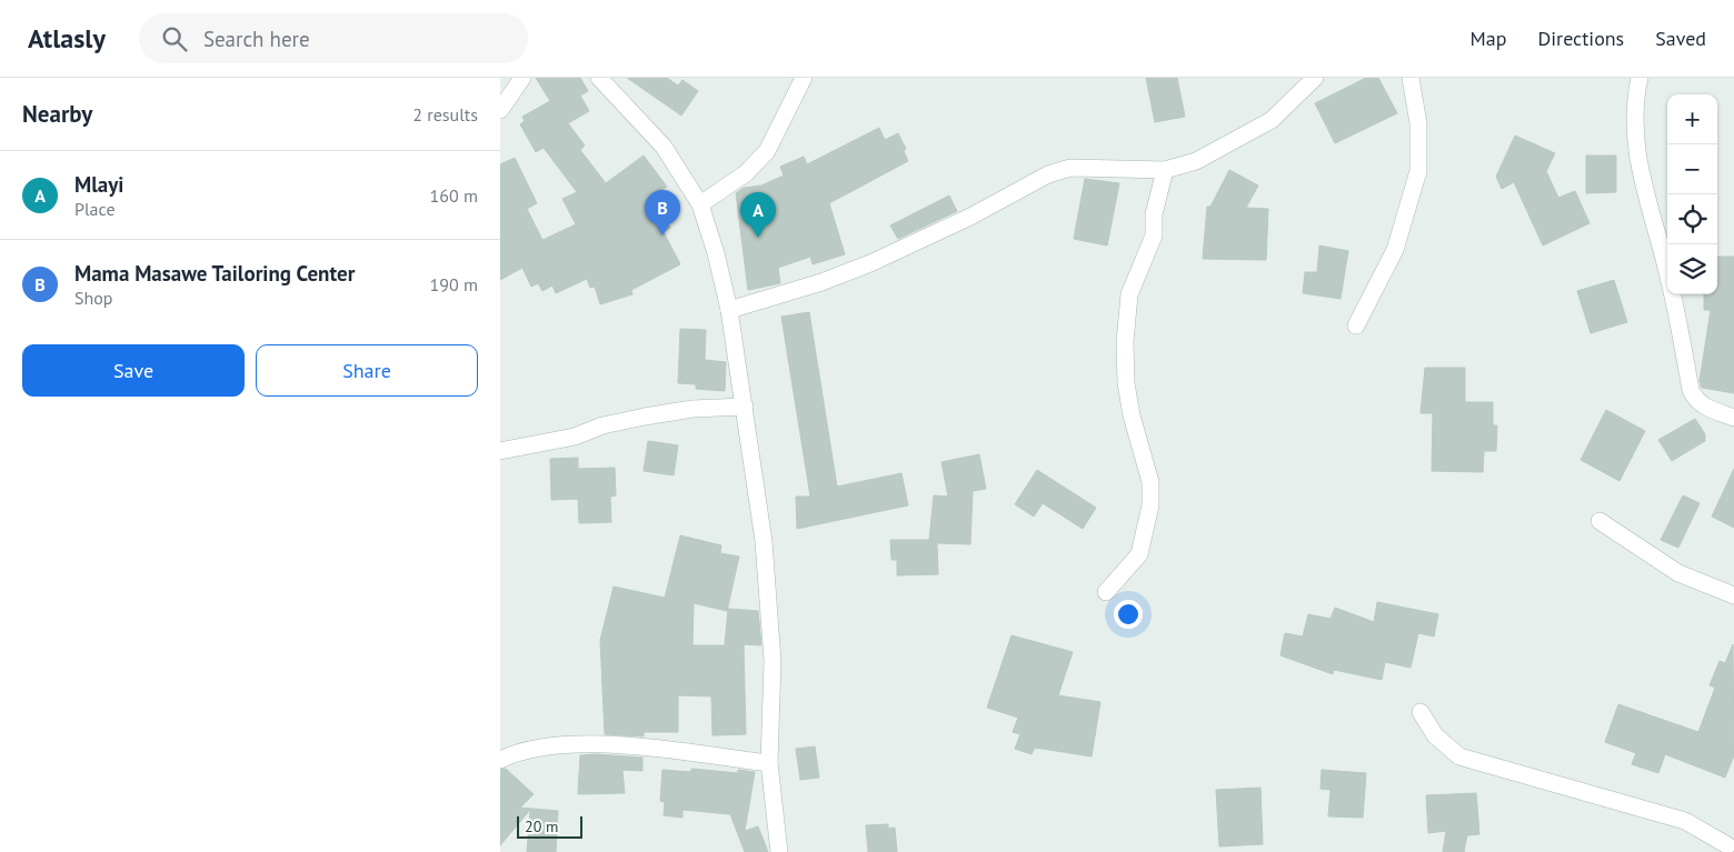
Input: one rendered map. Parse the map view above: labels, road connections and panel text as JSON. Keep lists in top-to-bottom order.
{
  "scale_bar": "20 m",
  "page": {
    "header": "Atlasly",
    "search": "Search here",
    "nav": ["Map", "Directions", "Saved"],
    "heading": ["Nearby", "2 results"],
    "map_buttons": ["+", "−"],
    "list": [
      {
        "mark": "A",
        "name": "Mlayi",
        "note": "Place",
        "value": "160 m"
      },
      {
        "mark": "B",
        "name": "Mama Masawe Tailoring Center",
        "note": "Shop",
        "value": "190 m"
      }
    ],
    "pins": ["B", "A"],
    "buttons": ["Save", "Share"],
    "scale": "20 m"
  }
}
